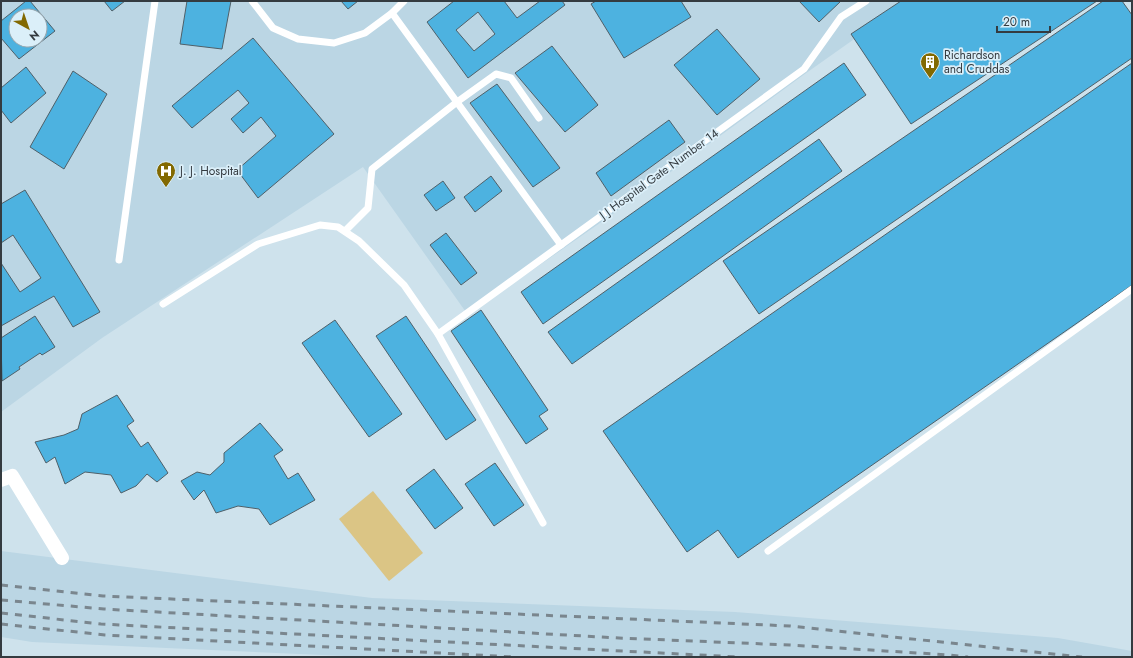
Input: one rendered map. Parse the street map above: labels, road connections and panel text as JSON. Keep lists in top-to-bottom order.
{
  "streets": {
    "lane": ["J J Hospital Gate Number 14"]
  },
  "places": {
    "building": ["Richardson and Cruddas"],
    "hospital": ["J. J. Hospital"]
  },
  "scale_bar": "20 m",
  "north": "bottom right"
}
